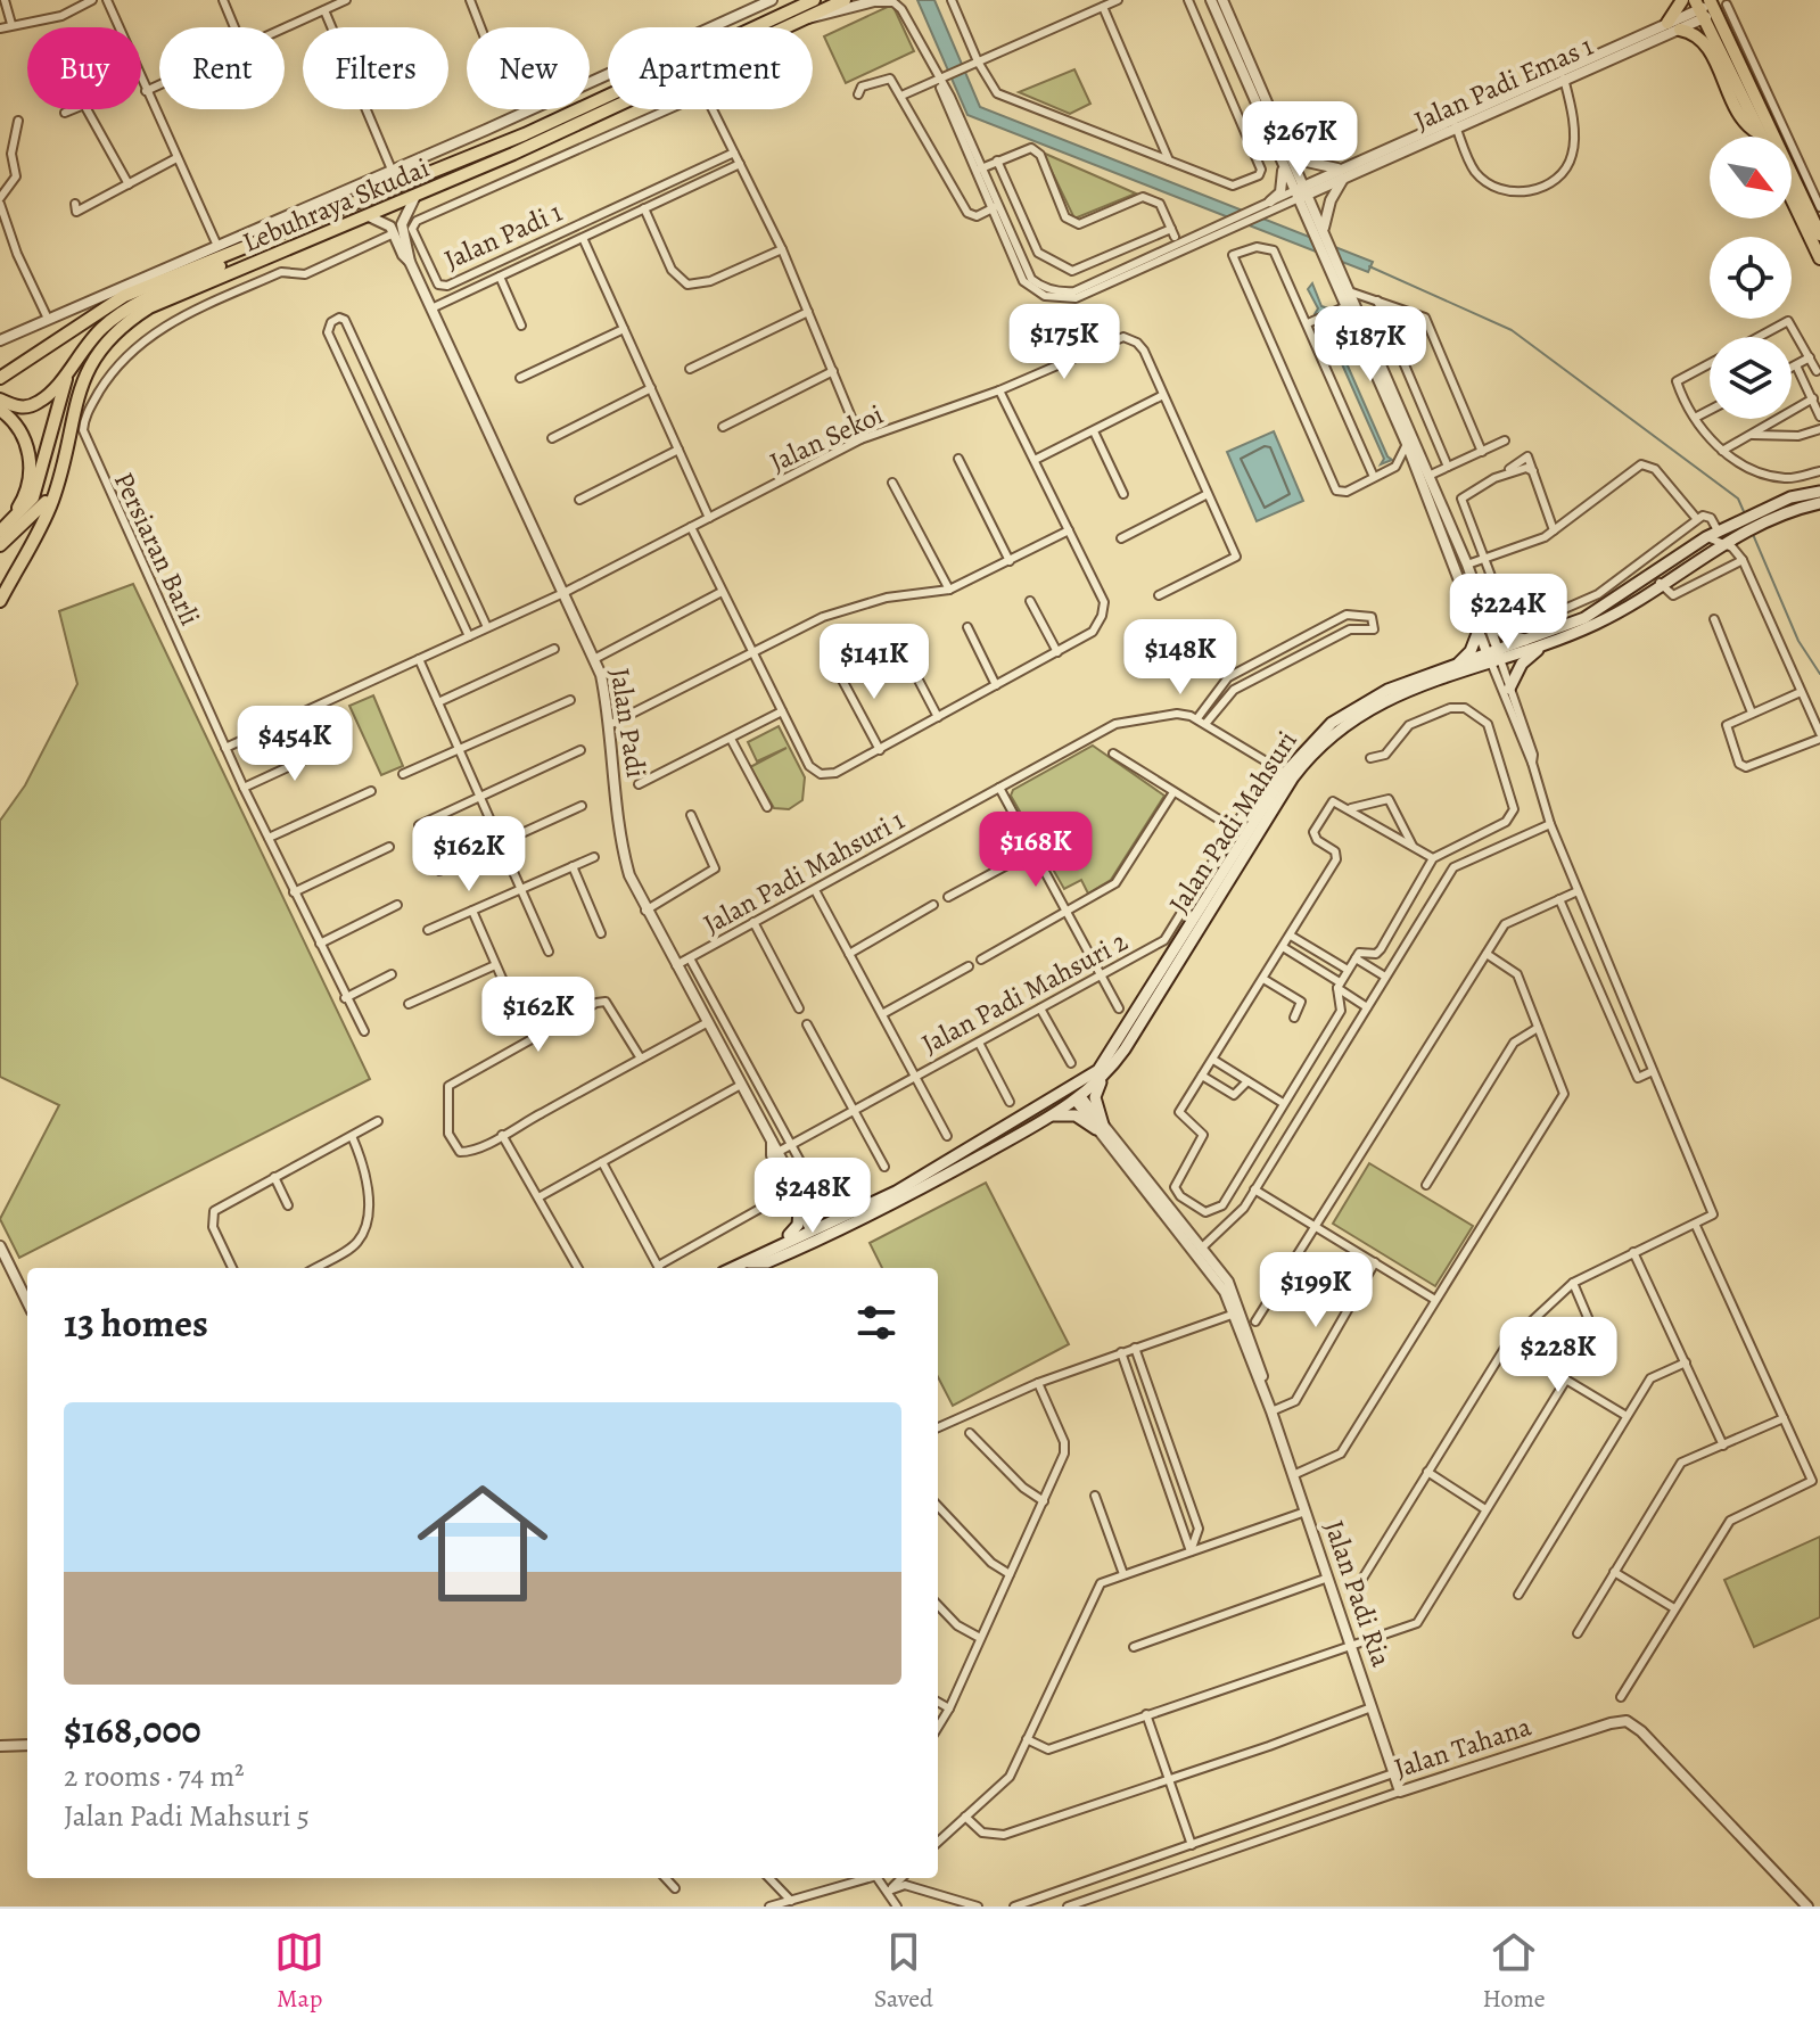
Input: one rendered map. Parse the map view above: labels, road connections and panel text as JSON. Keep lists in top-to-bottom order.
{
  "streets": {
    "main road": ["Lebuhraya Skudai", "Jalan Padi Mahsuri"],
    "street": [
      "Jalan Padi Emas 1",
      "Jalan Padi 1",
      "Jalan Sekoi",
      "Persiaran Barli",
      "Jalan Padi",
      "Jalan Padi Mahsuri 1",
      "Jalan Padi Mahsuri 2",
      "Jalan Padi Ria",
      "Jalan Tahana"
    ]
  },
  "crossings": [
    ["Lebuhraya Skudai", "Jalan Padi"],
    ["Jalan Sekoi", "Persiaran Barli"],
    ["Jalan Sekoi", "Jalan Padi"],
    ["Persiaran Barli", "Jalan Padi"],
    ["Jalan Padi", "Jalan Padi Mahsuri"],
    ["Jalan Padi", "Jalan Padi Mahsuri 1"],
    ["Jalan Padi", "Jalan Padi Mahsuri 2"],
    ["Jalan Padi Mahsuri", "Jalan Padi Ria"],
    ["Jalan Padi Ria", "Jalan Tahana"]
  ],
  "north": "bottom right",
  "page": {
    "chip": [
      "Buy",
      "Rent",
      "Filters",
      "New",
      "Apartment"
    ],
    "price": [
      "$267K",
      "$175K",
      "$187K",
      "$224K",
      "$148K",
      "$141K",
      "$454K",
      "$168K",
      "$162K",
      "$162K",
      "$248K",
      "$199K",
      "$228K"
    ],
    "heading": "13 homes",
    "list": [
      {
        "name": "$168,000",
        "note": "2 rooms · 74 m² · Jalan Padi Mahsuri 5"
      }
    ],
    "tabs": ["Map", "Saved", "Home"]
  }
}
